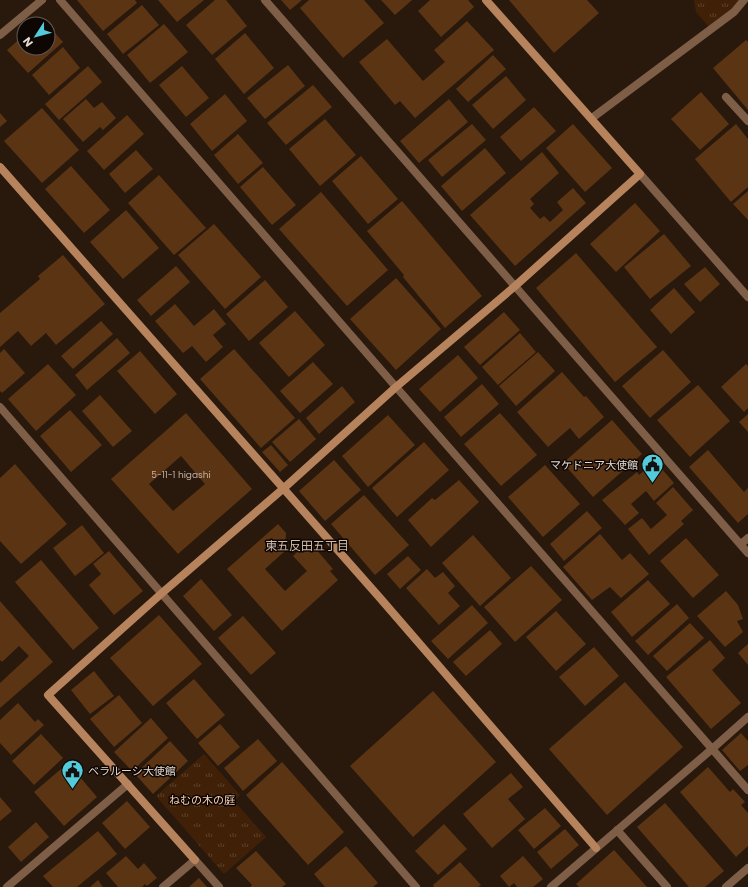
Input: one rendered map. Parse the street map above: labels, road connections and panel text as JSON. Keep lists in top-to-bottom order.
{
  "districts": ["東五反田五丁目"],
  "parks": ["ねむの木の庭"],
  "places": {
    "public building": ["マケドニア大使館", "ベラルーシ大使館"]
  },
  "house_numbers": ["5-11-1 higashi"],
  "north": "bottom left"
}
